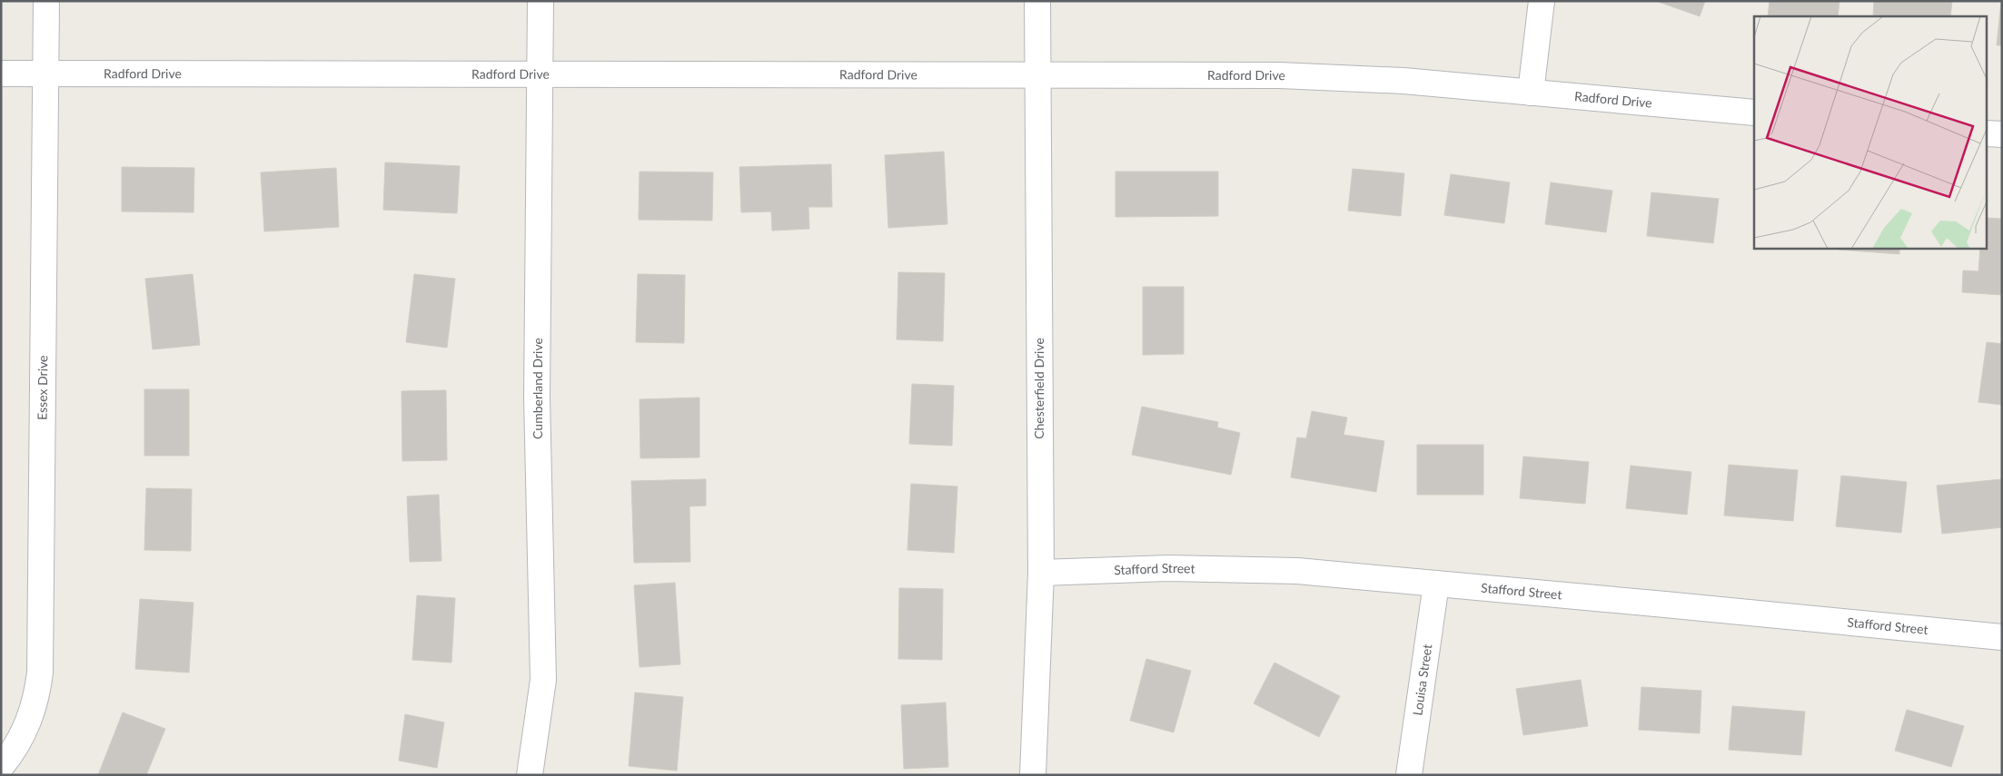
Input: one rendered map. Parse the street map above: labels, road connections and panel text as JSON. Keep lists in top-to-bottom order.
{
  "streets": {
    "street": [
      "Radford Drive",
      "Essex Drive",
      "Cumberland Drive",
      "Chesterfield Drive",
      "Stafford Street",
      "Louisa Street"
    ]
  },
  "crossings": [
    ["Radford Drive", "Essex Drive"],
    ["Radford Drive", "Cumberland Drive"],
    ["Radford Drive", "Chesterfield Drive"],
    ["Chesterfield Drive", "Stafford Street"],
    ["Stafford Street", "Louisa Street"]
  ]
}
